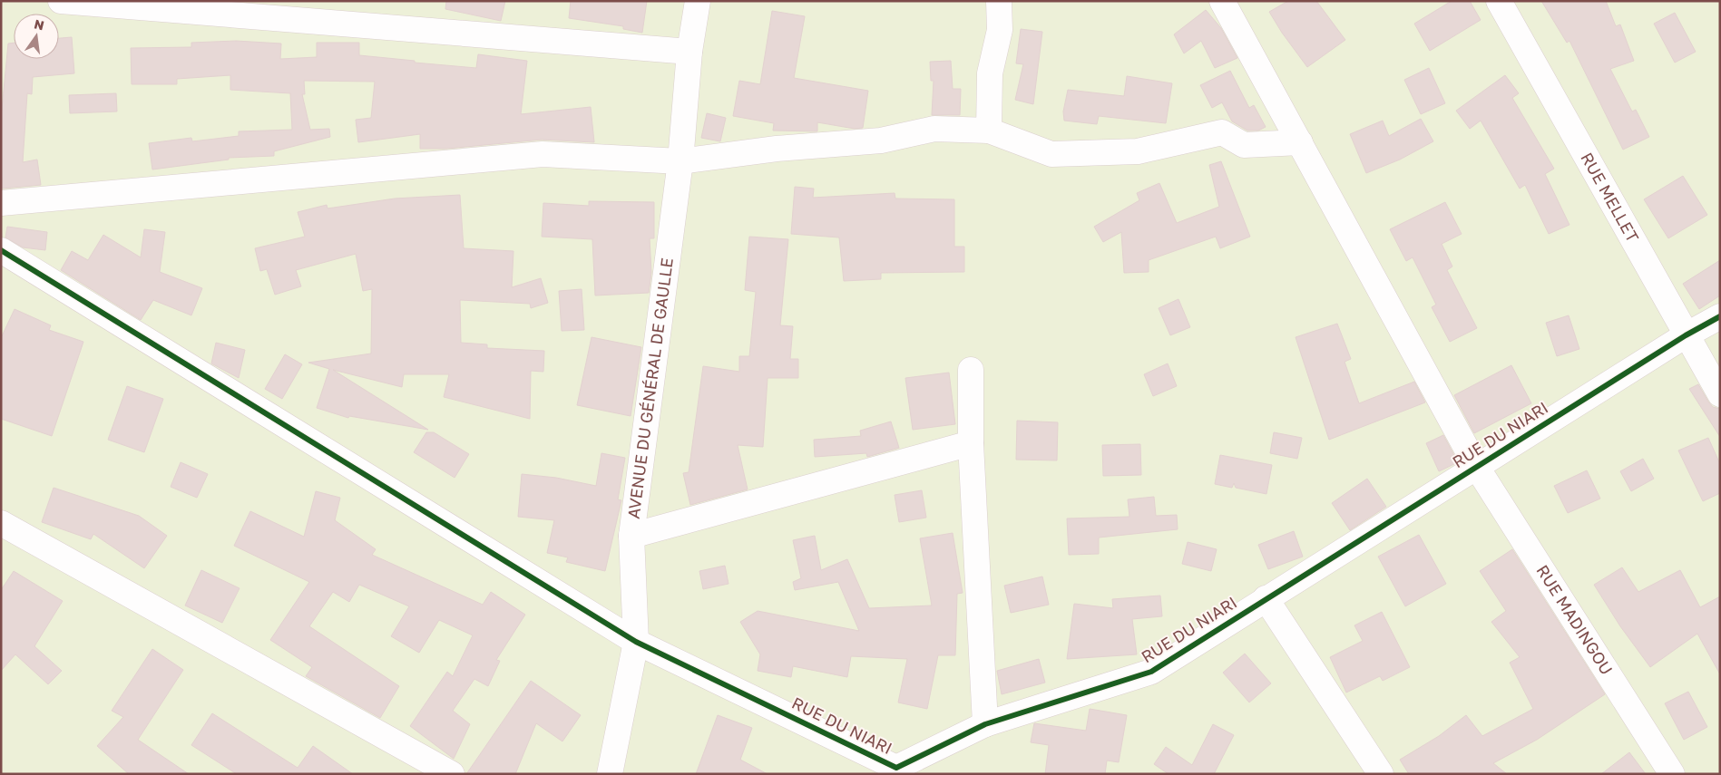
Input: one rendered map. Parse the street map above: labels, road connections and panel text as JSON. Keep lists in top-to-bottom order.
{
  "streets": {
    "street": [
      "RUE MELLET",
      "AVENUE DU GÉNÉRAL DE GAULLE",
      "RUE DU NIARI",
      "RUE MADINGOU"
    ]
  },
  "crossings": [
    ["RUE MELLET", "RUE DU NIARI"],
    ["AVENUE DU GÉNÉRAL DE GAULLE", "RUE DU NIARI"],
    ["RUE DU NIARI", "RUE MADINGOU"]
  ],
  "north": "top"
}
